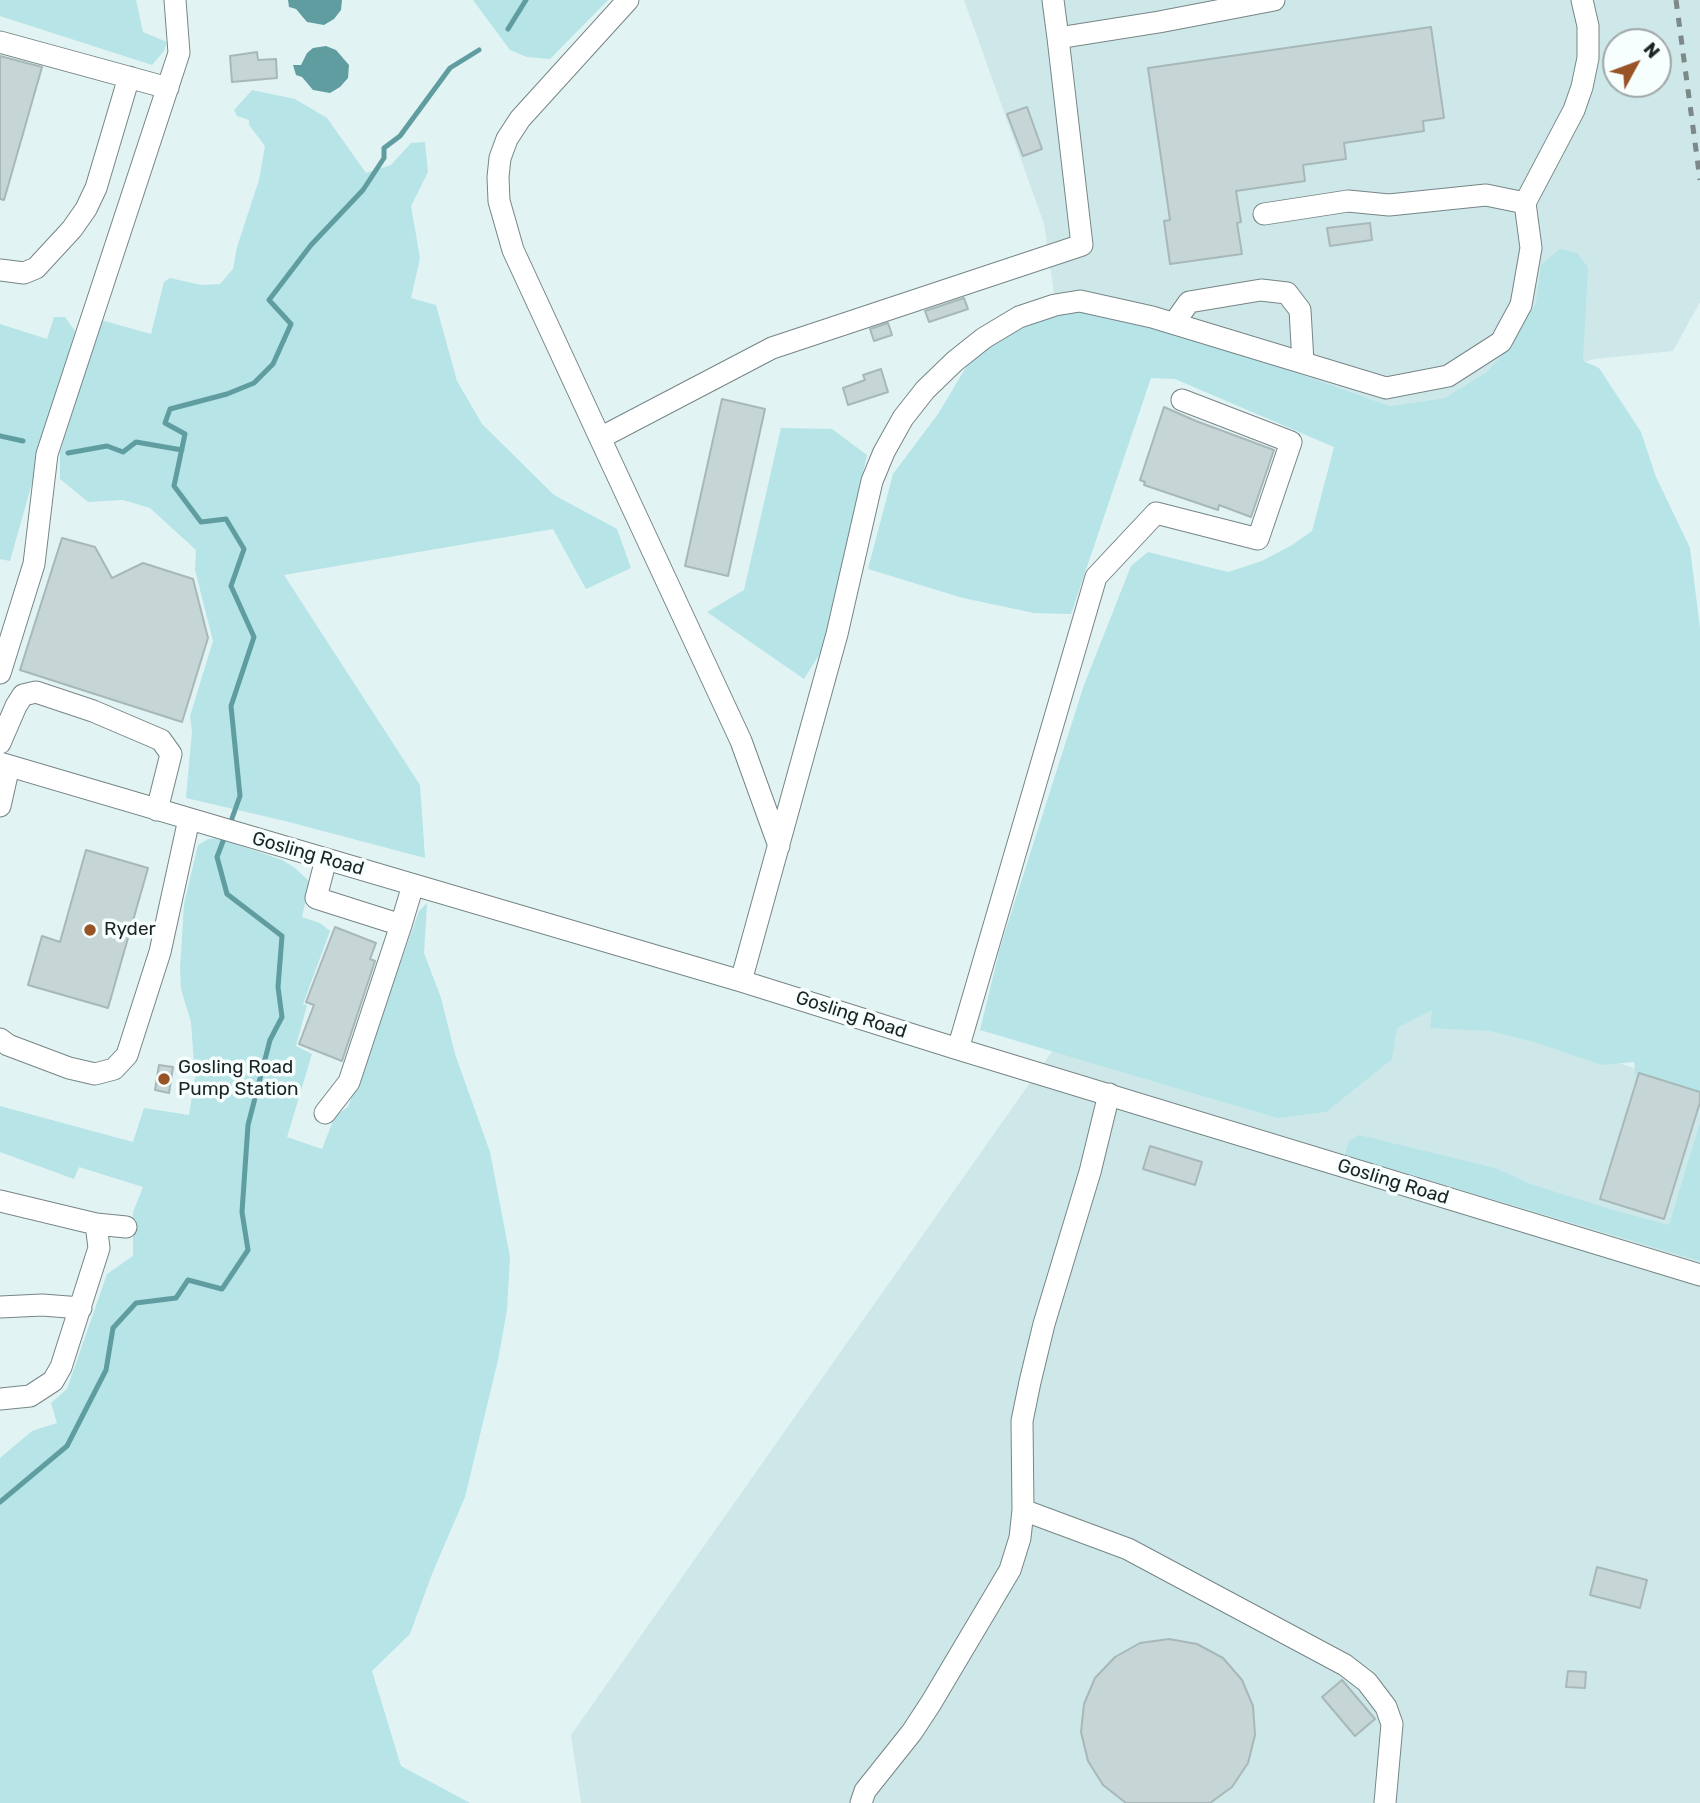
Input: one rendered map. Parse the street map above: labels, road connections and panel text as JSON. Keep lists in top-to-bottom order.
{
  "streets": {
    "street": ["Gosling Road"]
  },
  "places": ["Ryder", "Gosling Road Pump Station"],
  "north": "top right"
}
